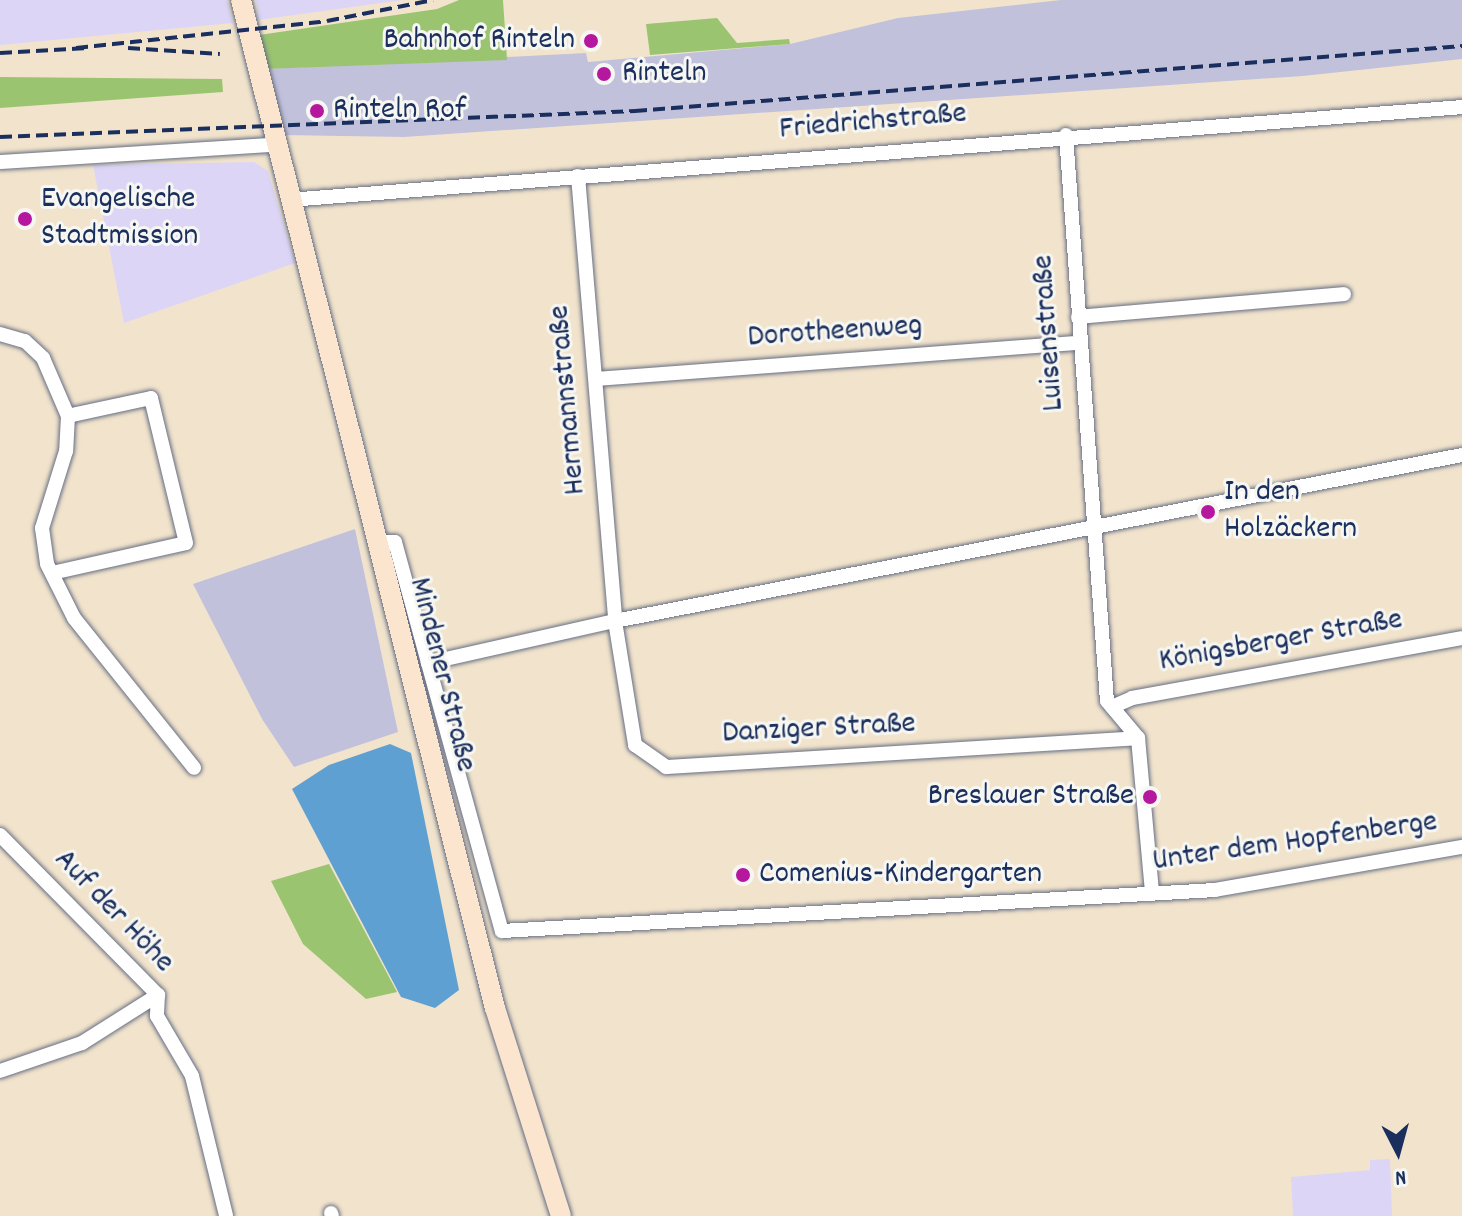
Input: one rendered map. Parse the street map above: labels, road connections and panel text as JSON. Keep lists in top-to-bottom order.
{
  "streets": {
    "main road": ["Mindener Straße"],
    "street": [
      "Friedrichstraße",
      "Dorotheenweg",
      "Luisenstraße",
      "Hermannstraße",
      "Königsberger Straße",
      "Danziger Straße",
      "Unter dem Hopfenberge",
      "Auf der Höhe"
    ]
  },
  "crossings": [
    ["Friedrichstraße", "Luisenstraße"],
    ["Friedrichstraße", "Hermannstraße"],
    ["Friedrichstraße", "Mindener Straße"],
    ["Dorotheenweg", "Luisenstraße"],
    ["Dorotheenweg", "Hermannstraße"],
    ["Hermannstraße", "Danziger Straße"]
  ],
  "places": [
    "Bahnhof Rinteln",
    "Rinteln",
    "Rinteln Rof",
    "Evangelische Stadtmission",
    "In den Holzäckern",
    "Breslauer Straße",
    "Comenius-Kindergarten"
  ],
  "north": "bottom"
}
